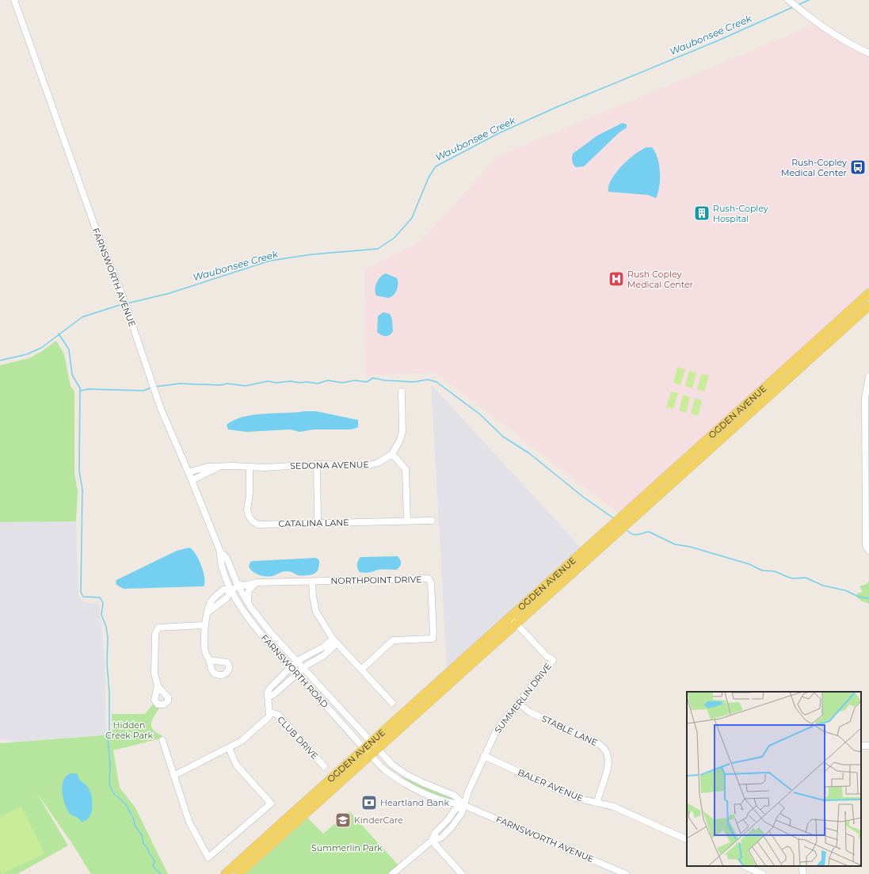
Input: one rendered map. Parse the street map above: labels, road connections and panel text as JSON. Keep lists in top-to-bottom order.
{
  "streets": {
    "main road": ["OGDEN AVENUE"],
    "street": [
      "FARNSWORTH AVENUE",
      "SEDONA AVENUE",
      "CATALINA LANE",
      "NORTHPOINT DRIVE",
      "FARNSWORTH ROAD",
      "SUMMERLIN DRIVE",
      "STABLE LANE",
      "CLUB DRIVE",
      "BALER AVENUE"
    ]
  },
  "crossings": [
    ["FARNSWORTH AVENUE", "OGDEN AVENUE"],
    ["FARNSWORTH AVENUE", "SEDONA AVENUE"],
    ["FARNSWORTH AVENUE", "NORTHPOINT DRIVE"],
    ["FARNSWORTH AVENUE", "FARNSWORTH ROAD"],
    ["FARNSWORTH AVENUE", "SUMMERLIN DRIVE"],
    ["OGDEN AVENUE", "FARNSWORTH ROAD"],
    ["OGDEN AVENUE", "SUMMERLIN DRIVE"],
    ["SEDONA AVENUE", "CATALINA LANE"],
    ["NORTHPOINT DRIVE", "FARNSWORTH ROAD"],
    ["SUMMERLIN DRIVE", "STABLE LANE"],
    ["SUMMERLIN DRIVE", "BALER AVENUE"],
    ["STABLE LANE", "BALER AVENUE"]
  ],
  "water": ["Waubonsee Creek"],
  "parks": ["Hidden Creek Park", "Summerlin Park"],
  "places": {
    "bus stop": ["Rush-Copley Medical Center"],
    "building": ["Rush-Copley Hospital"],
    "hospital": ["Rush Copley Medical Center"],
    "bank": ["Heartland Bank"],
    "school or university": ["KinderCare"]
  }
}
